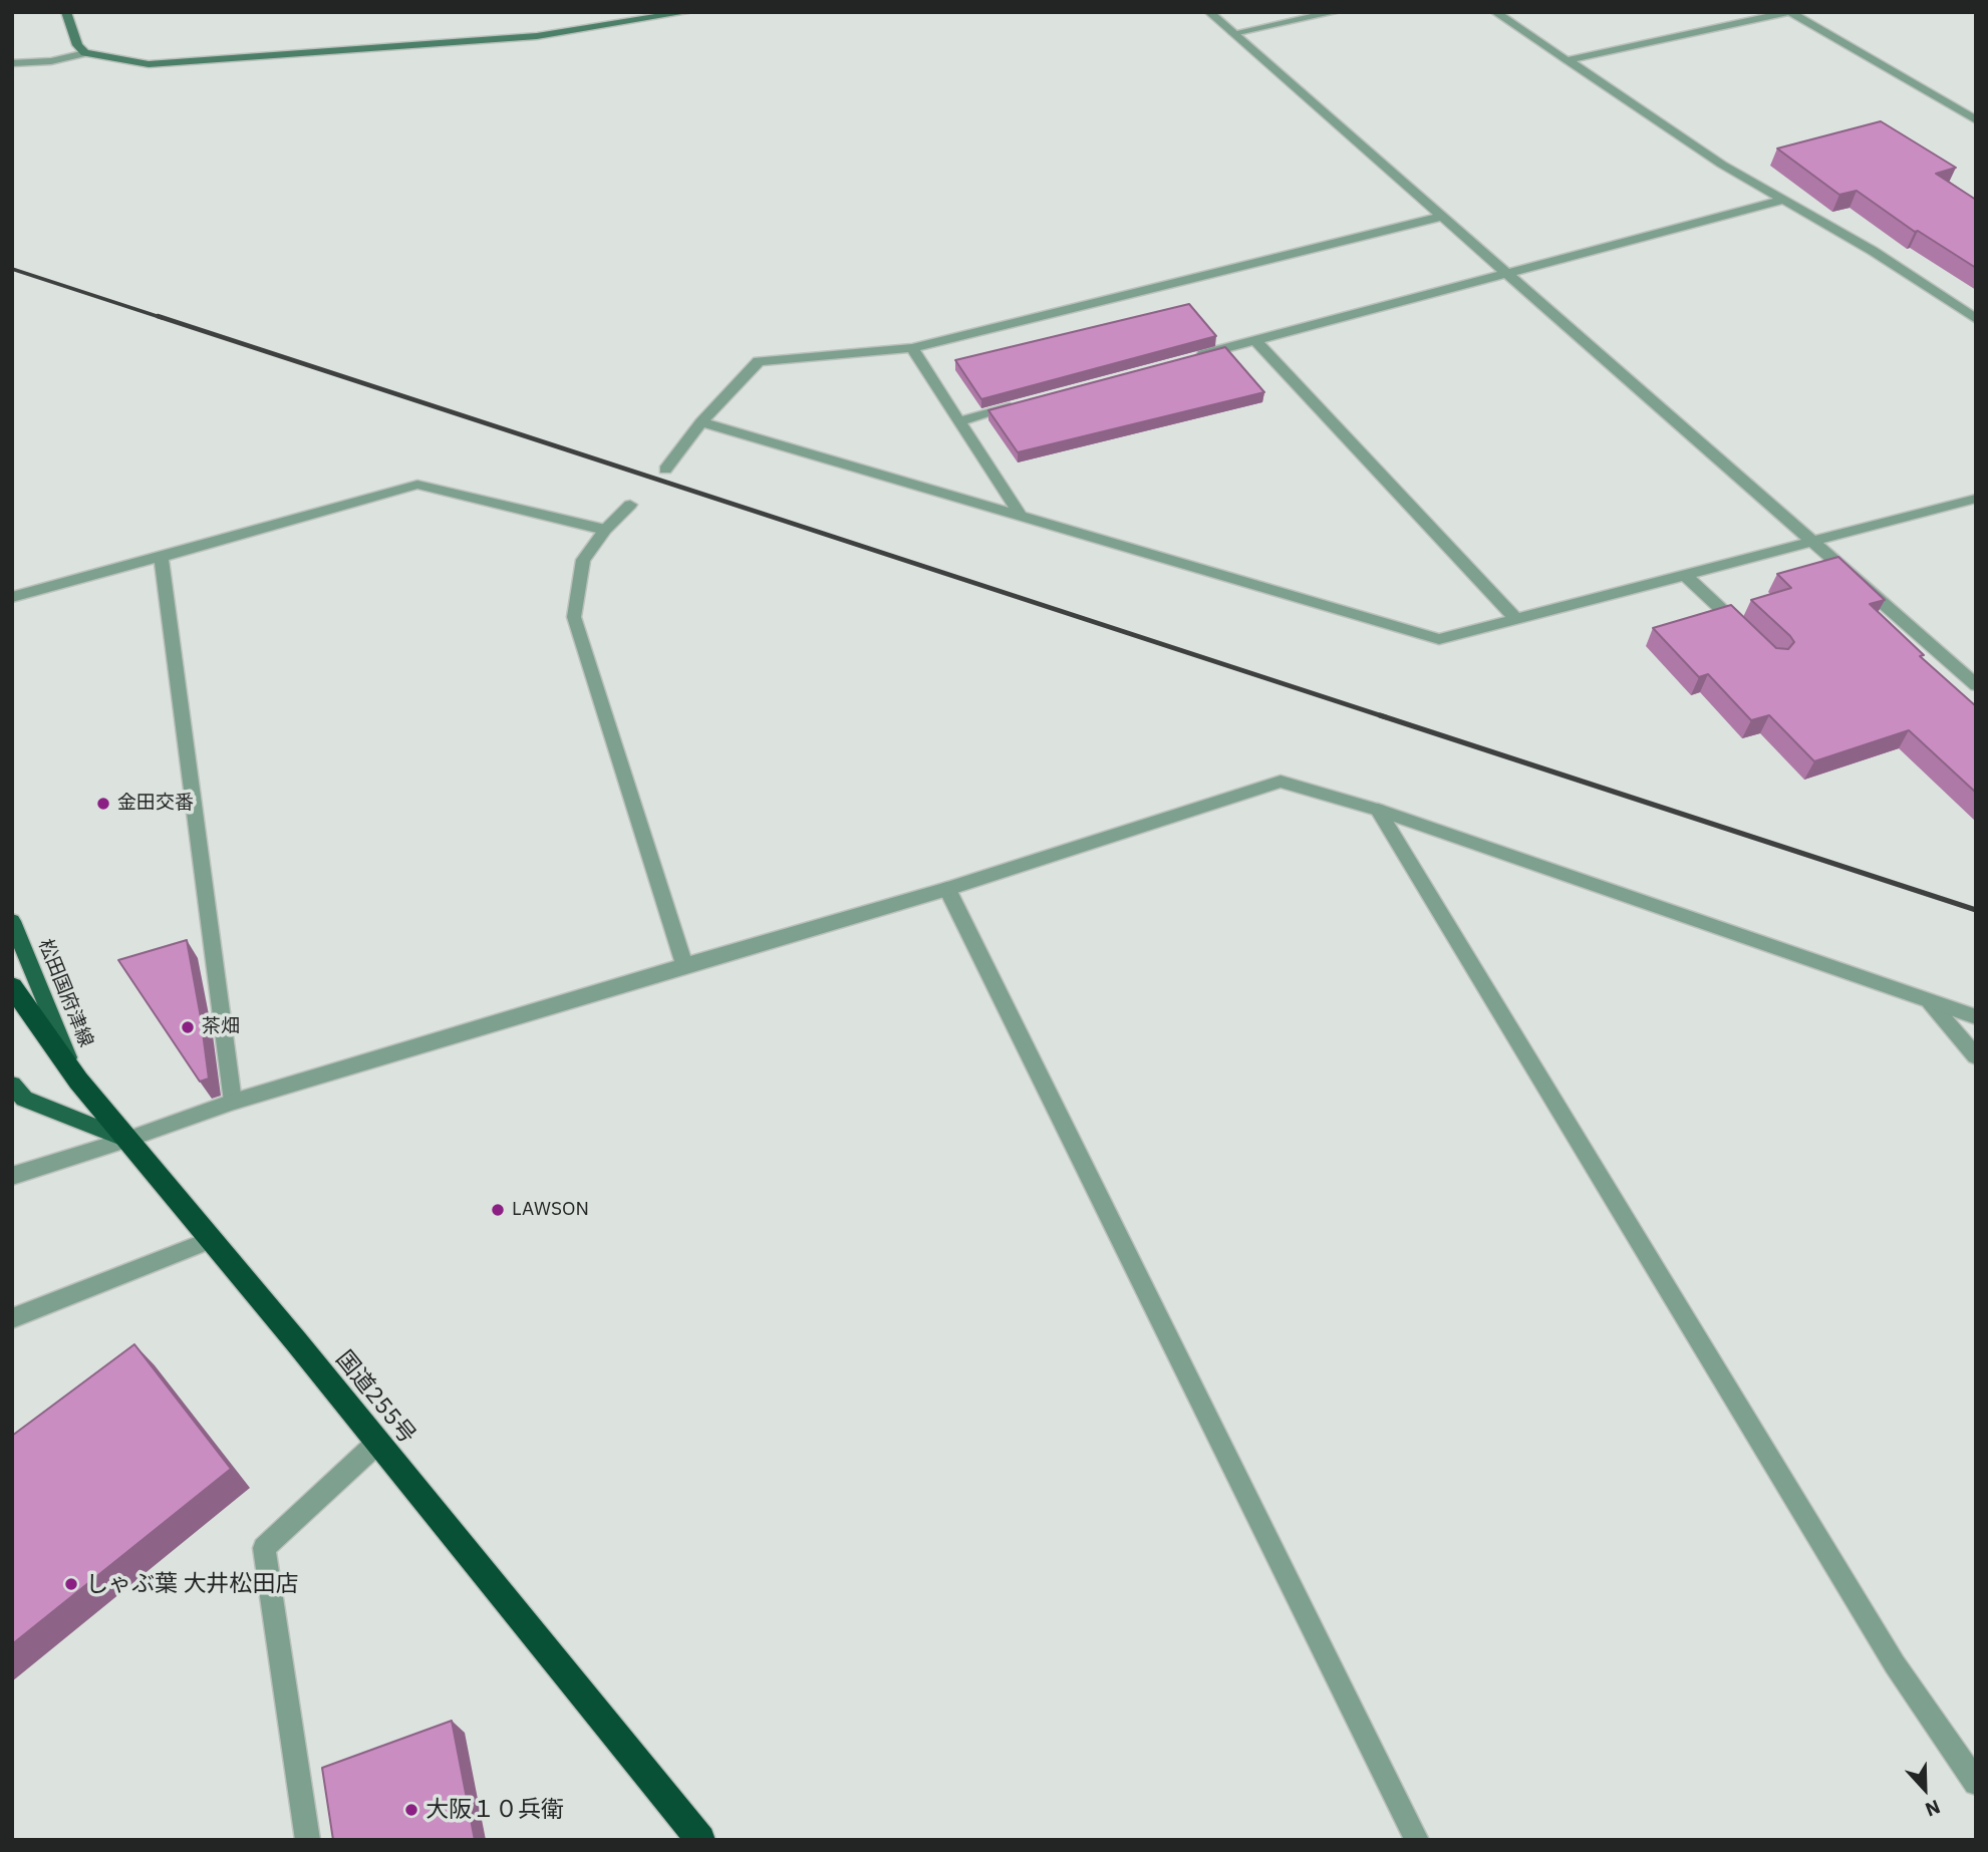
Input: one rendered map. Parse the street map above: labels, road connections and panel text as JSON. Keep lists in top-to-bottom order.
{
  "streets": {
    "highway": ["国道255号"],
    "main road": ["松田国府津線"]
  },
  "crossings": [
    ["松田国府津線", "国道255号"]
  ],
  "places": [
    "金田交番",
    "茶畑",
    "LAWSON",
    "しゃぶ葉 大井松田店",
    "大阪１０兵衛"
  ],
  "north": "bottom"
}
